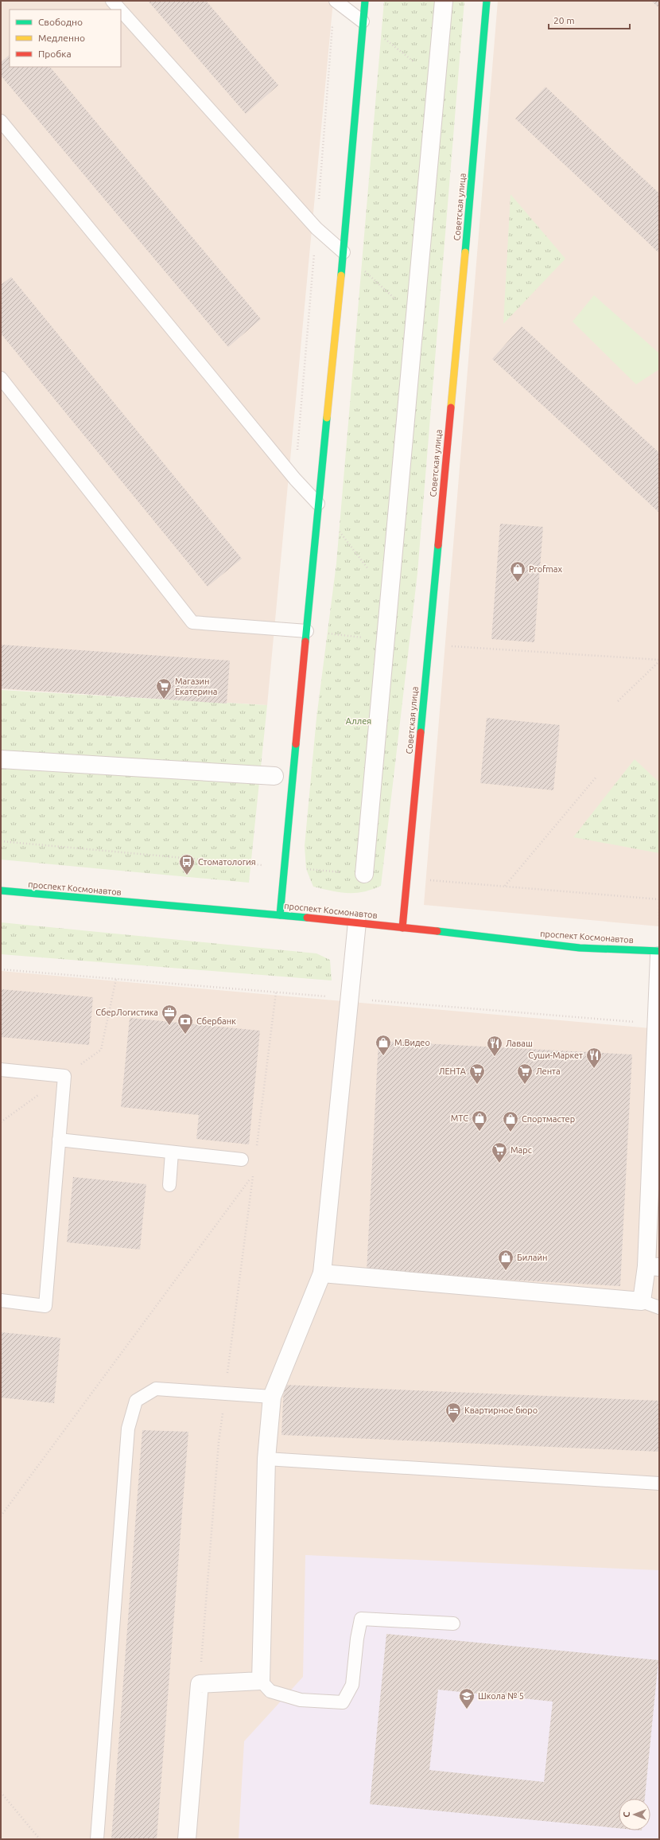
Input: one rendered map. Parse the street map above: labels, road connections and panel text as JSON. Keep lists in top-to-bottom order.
{
  "streets": {
    "street": ["Советская улица", "проспект Космонавтов"]
  },
  "crossings": [
    ["Советская улица", "проспект Космонавтов"]
  ],
  "parks": ["Аллея"],
  "places": {
    "shop": [
      "Profmax",
      "М.Видео",
      "МТС",
      "Спортмастер",
      "Билайн"
    ],
    "supermarket": [
      "Магазин Екатерина",
      "ЛЕНТА",
      "Лента",
      "Марс"
    ],
    "bus stop": ["Стоматология"],
    "office": ["СберЛогистика"],
    "bank": ["Сбербанк"],
    "restaurant": ["Лаваш", "Суши-Маркет"],
    "hotel": ["Квартирное бюро"],
    "school or university": ["Школа № 5"]
  },
  "legend": ["Свободно", "Медленно", "Пробка"],
  "scale_bar": "20 m",
  "north": "left"
}
